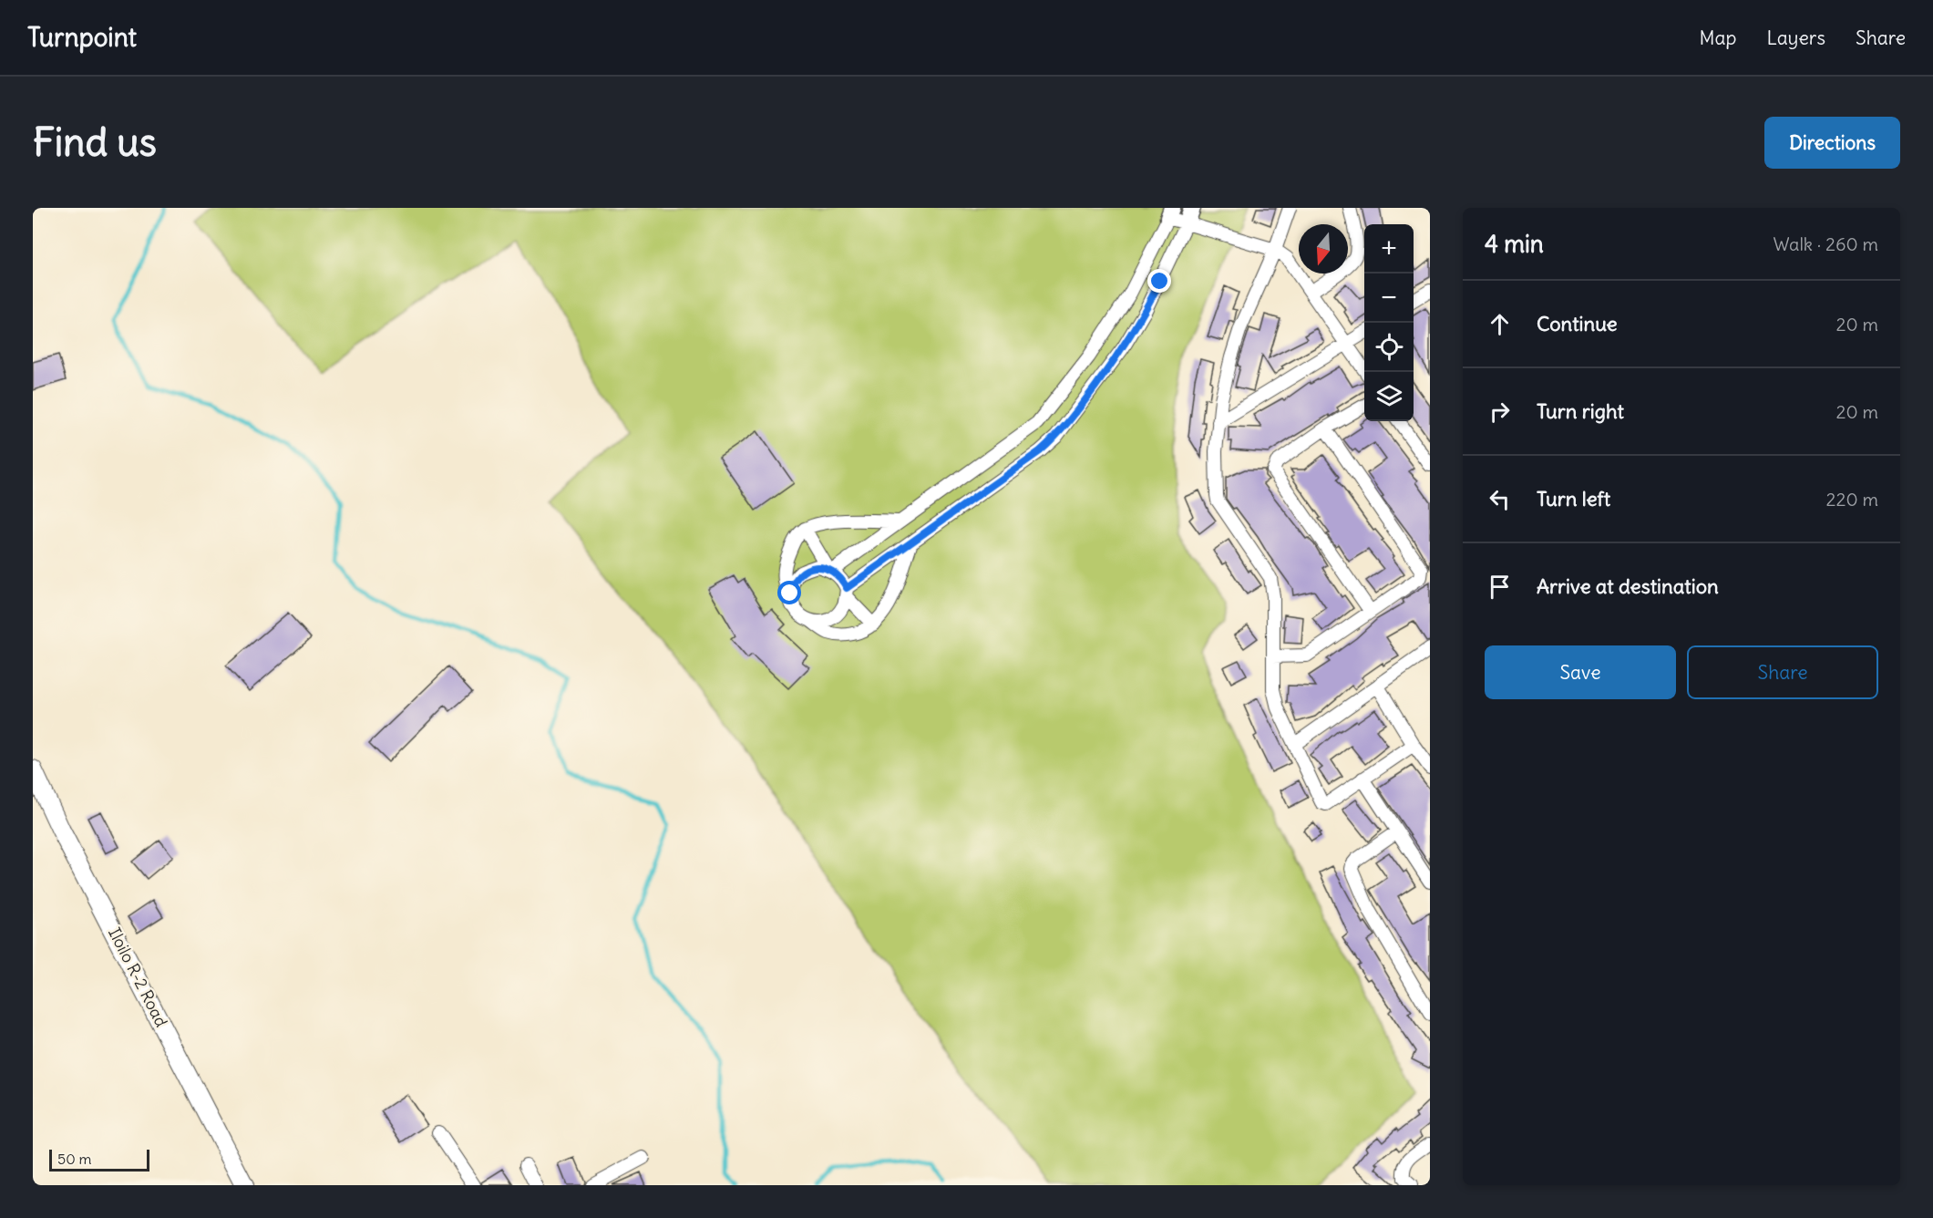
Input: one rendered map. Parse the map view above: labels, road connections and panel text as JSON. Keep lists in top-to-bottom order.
{
  "streets": {
    "main road": ["Iloilo R-2 Road"]
  },
  "scale_bar": "50 m",
  "north": "bottom",
  "page": {
    "header": "Turnpoint",
    "nav": ["Map", "Layers", "Share"],
    "buttons": [
      "Directions",
      ["Save", "Share"]
    ],
    "title": "Find us",
    "heading": ["4 min", "Walk · 260 m"],
    "map_buttons": ["+", "−"],
    "list": [
      ["Continue", "20 m"],
      ["Turn right", "20 m"],
      ["Turn left", "220 m"],
      "Arrive at destination"
    ],
    "scale": "50 m"
  }
}
